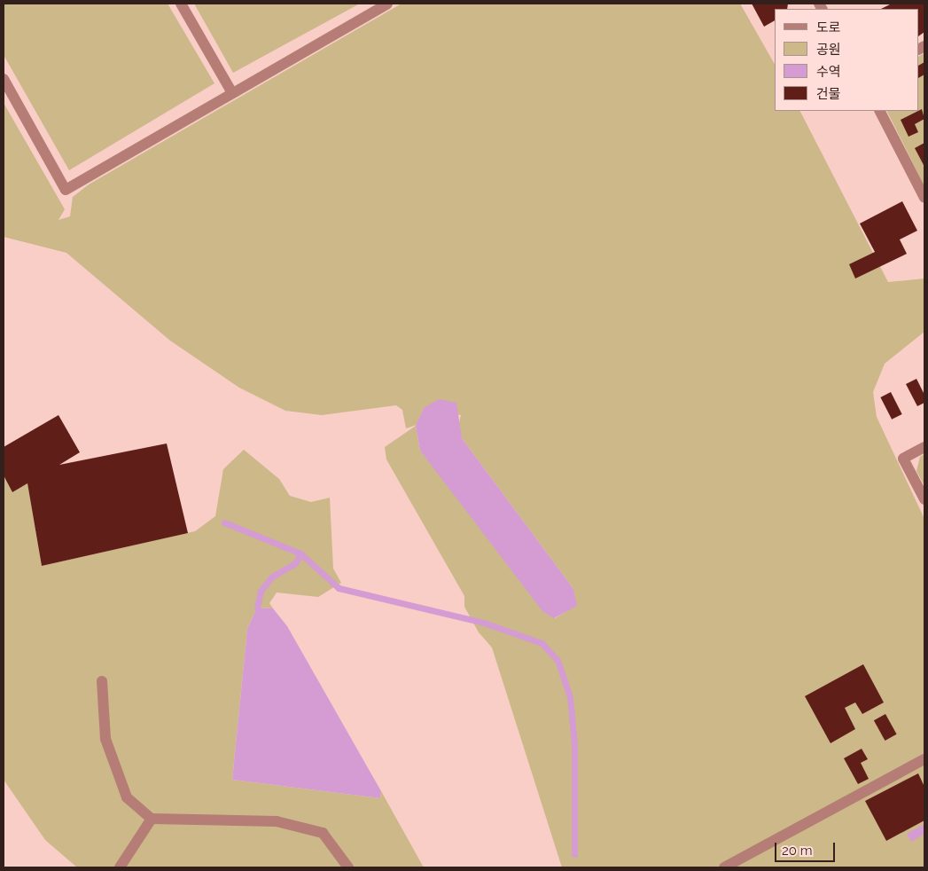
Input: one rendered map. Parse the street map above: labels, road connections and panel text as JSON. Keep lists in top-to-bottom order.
{
  "legend": [
    "도로",
    "공원",
    "수역",
    "건물"
  ],
  "scale_bar": "20 m"
}
